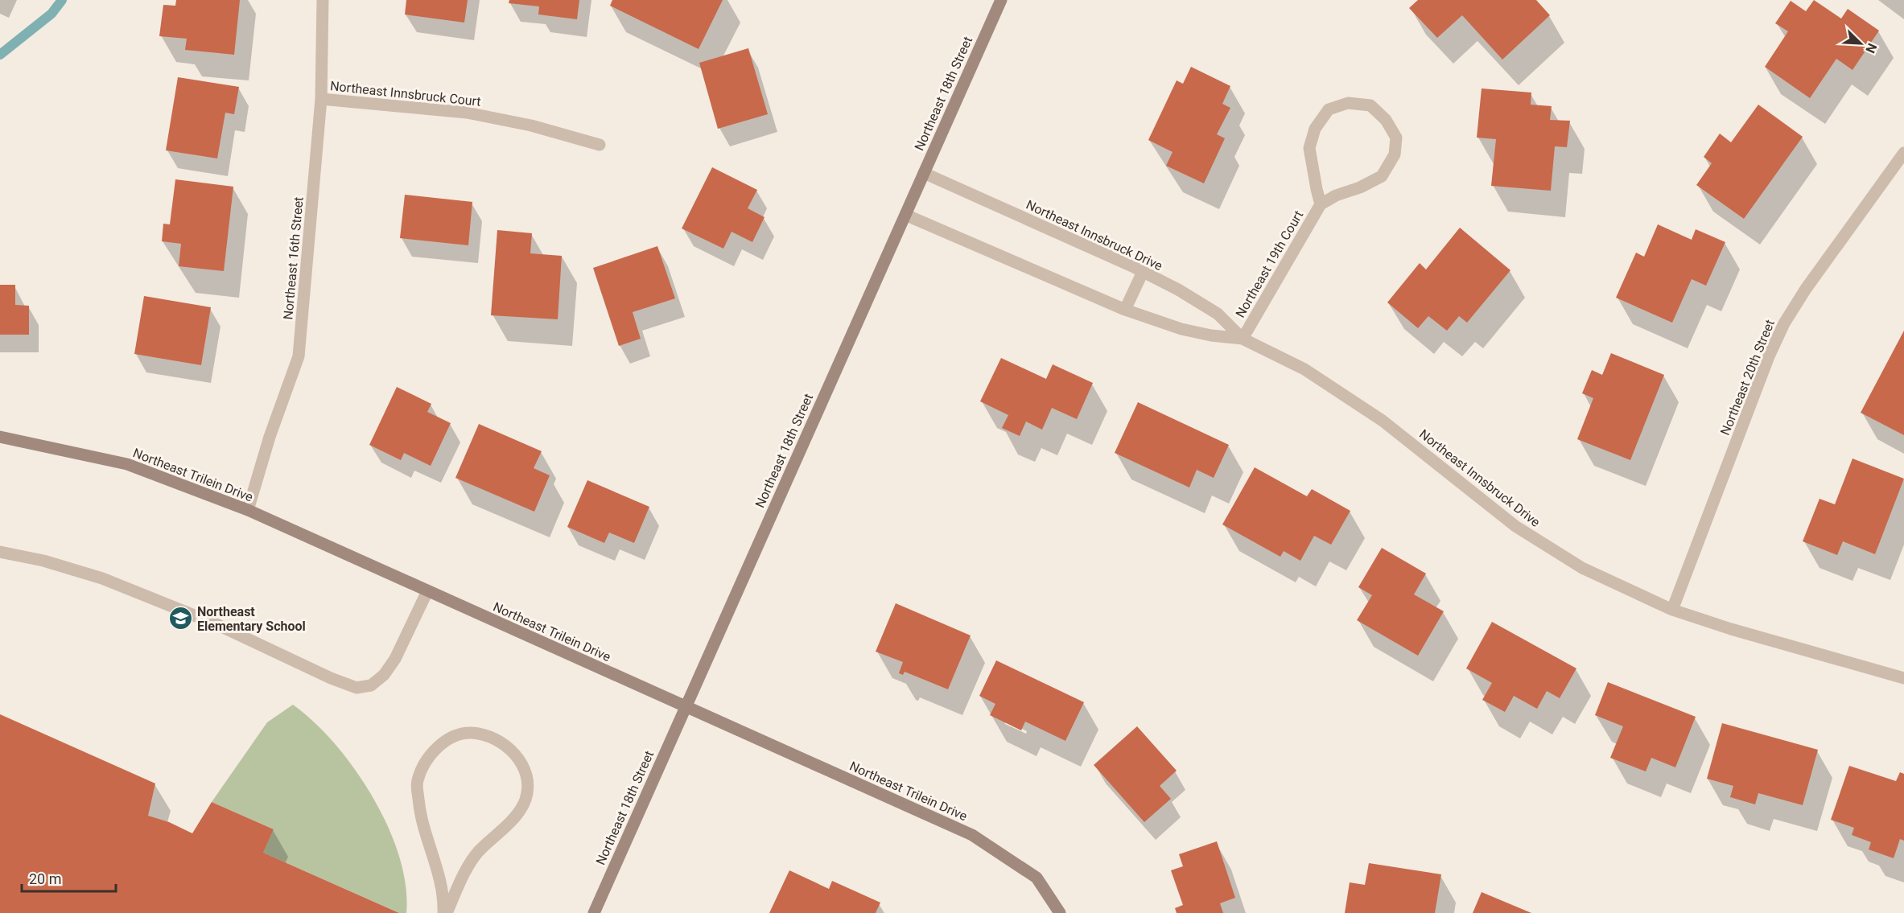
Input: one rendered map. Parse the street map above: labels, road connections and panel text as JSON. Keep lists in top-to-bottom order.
{
  "streets": {
    "street": [
      "Northeast Innsbruck Court",
      "Northeast 18th Street",
      "Northeast Innsbruck Drive",
      "Northeast 16th Street",
      "Northeast 19th Court",
      "Northeast 20th Street",
      "Northeast Trilein Drive"
    ]
  },
  "crossings": [
    ["Northeast Innsbruck Court", "Northeast 16th Street"],
    ["Northeast 18th Street", "Northeast Innsbruck Drive"],
    ["Northeast 18th Street", "Northeast Trilein Drive"],
    ["Northeast Innsbruck Drive", "Northeast 19th Court"],
    ["Northeast Innsbruck Drive", "Northeast 20th Street"],
    ["Northeast 16th Street", "Northeast Trilein Drive"]
  ],
  "places": {
    "school or university": ["Northeast Elementary School"]
  },
  "scale_bar": "20 m",
  "north": "bottom right"
}
